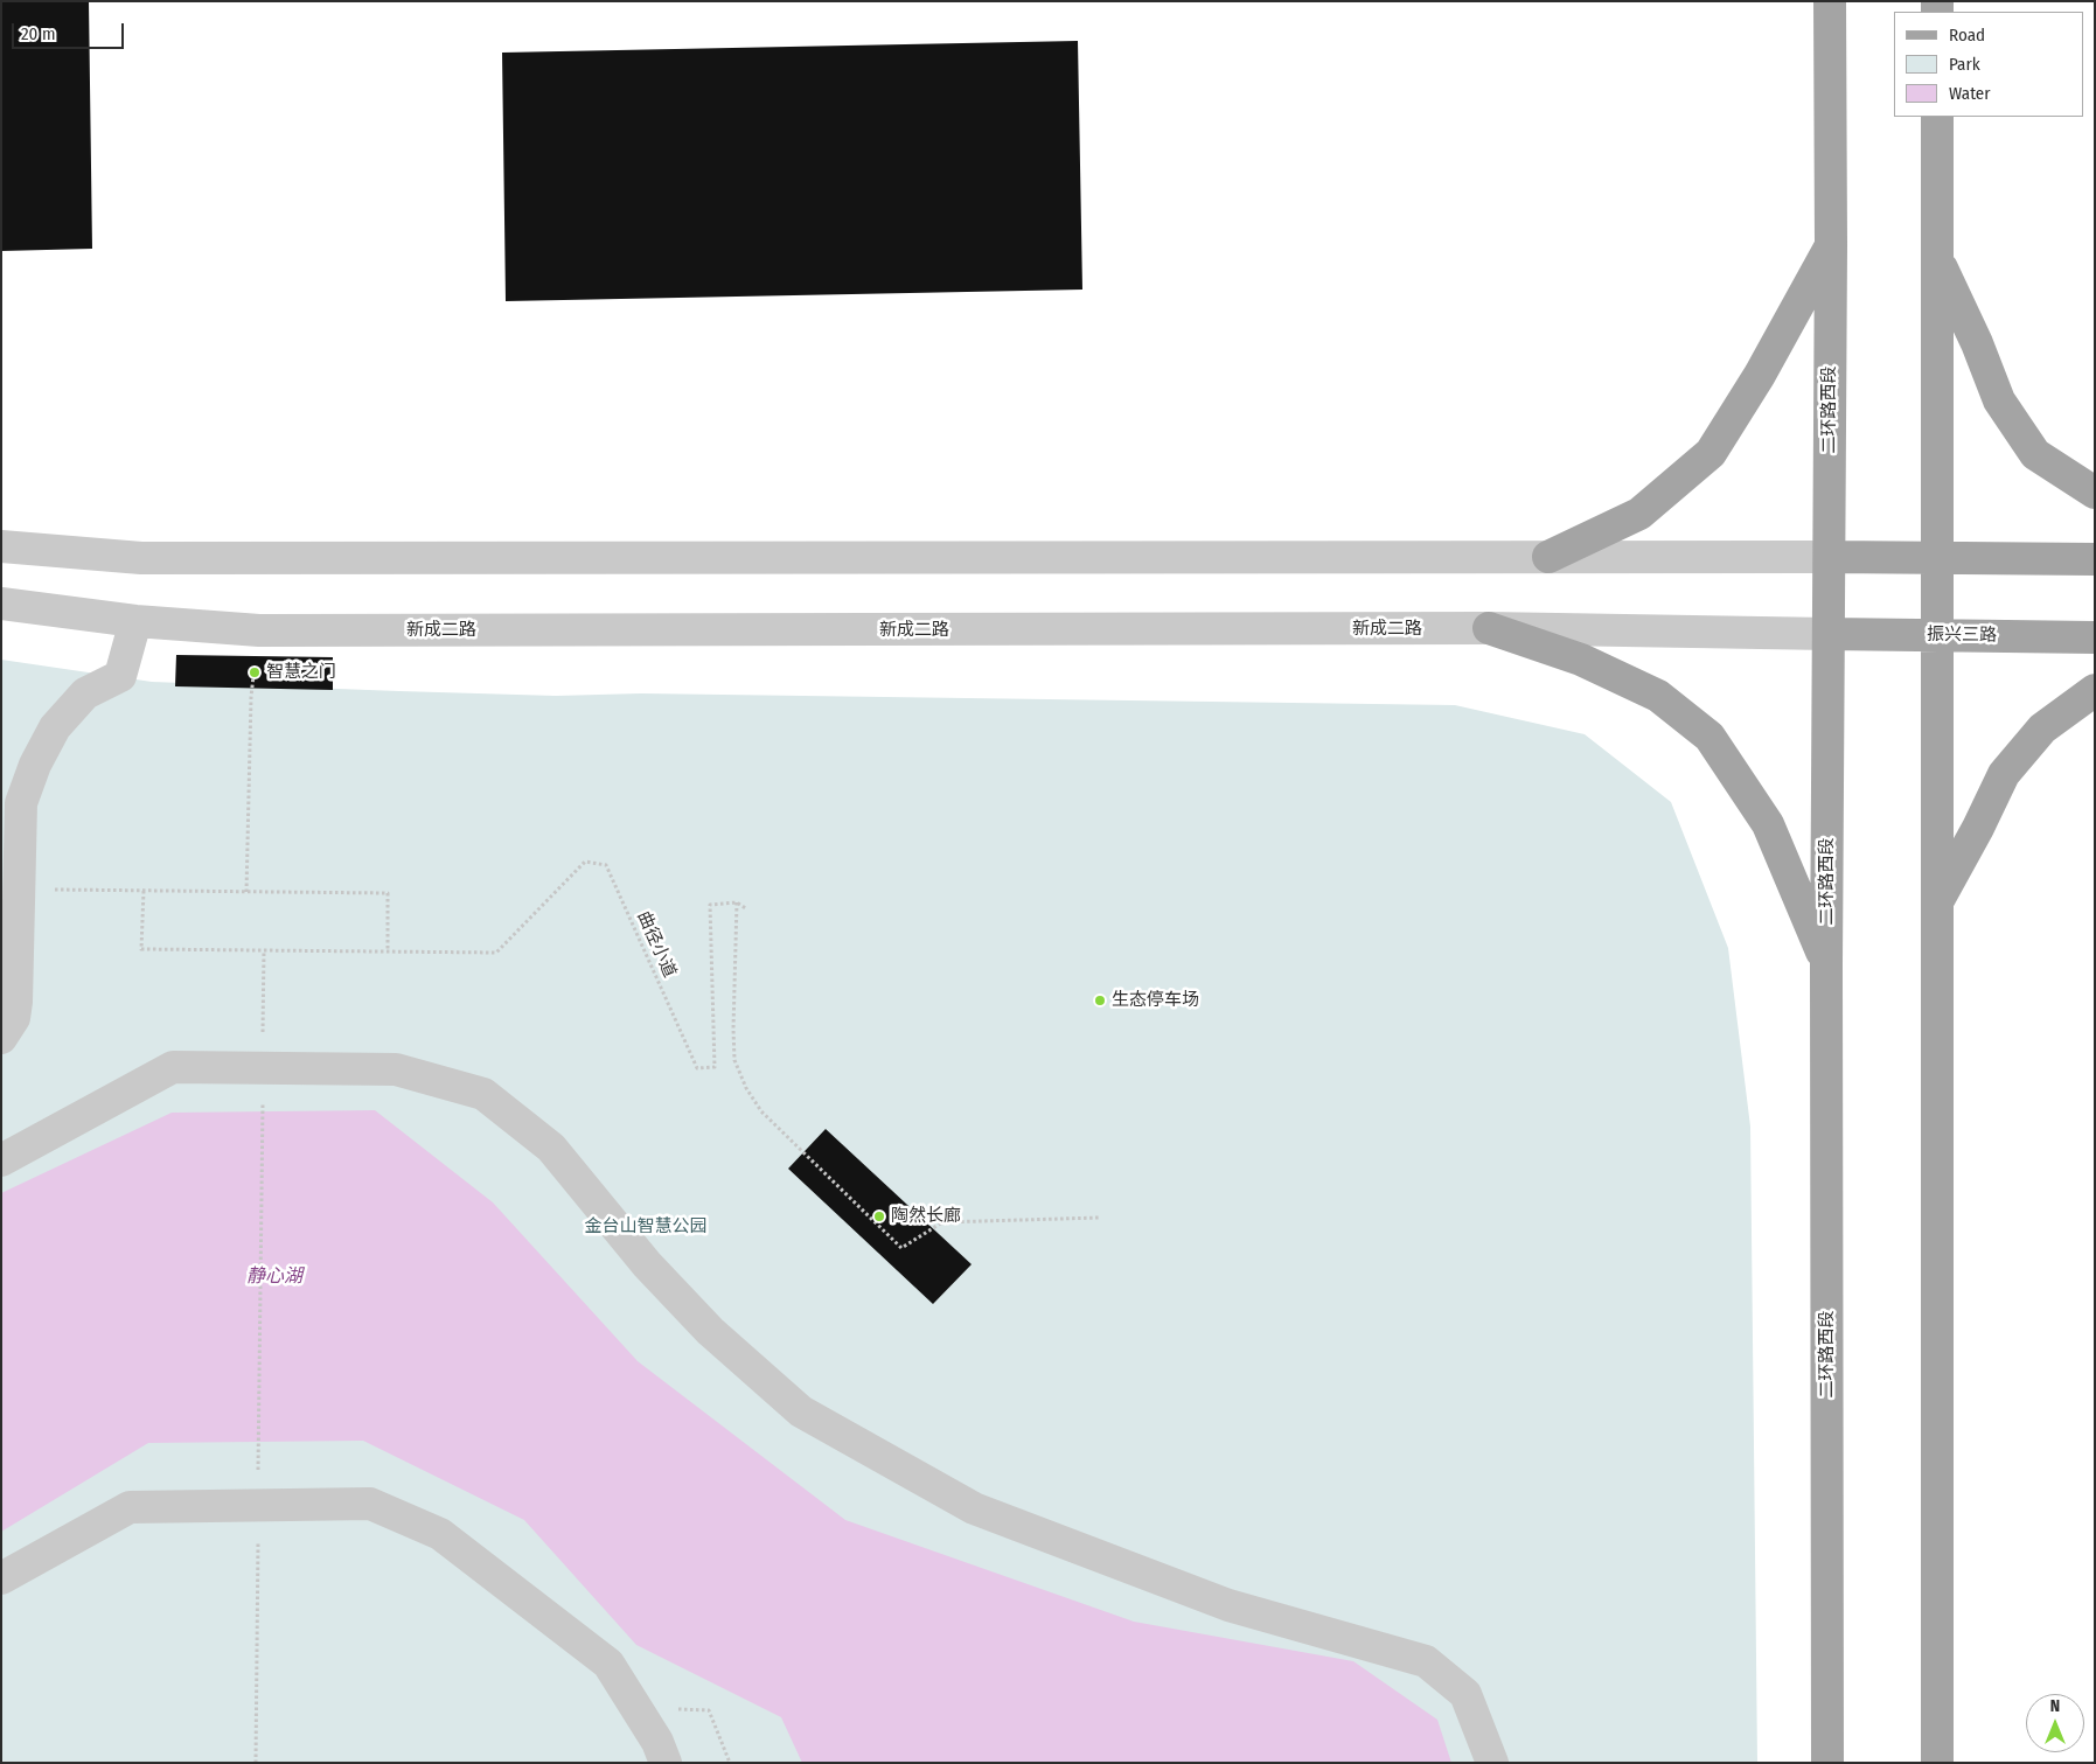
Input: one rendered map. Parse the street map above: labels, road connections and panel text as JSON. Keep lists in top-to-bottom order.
{
  "streets": {
    "main road": ["二环路西段", "振兴三路"],
    "street": ["新成二路"],
    "path": ["曲径小道"]
  },
  "crossings": [
    ["二环路西段", "新成二路"],
    ["二环路西段", "振兴三路"],
    ["新成二路", "振兴三路"]
  ],
  "water": ["静心湖"],
  "parks": ["金台山智慧公园"],
  "places": ["智慧之门", "生态停车场", "陶然长廊"],
  "legend": ["Road", "Park", "Water"],
  "scale_bar": "20 m",
  "north": "top"
}
